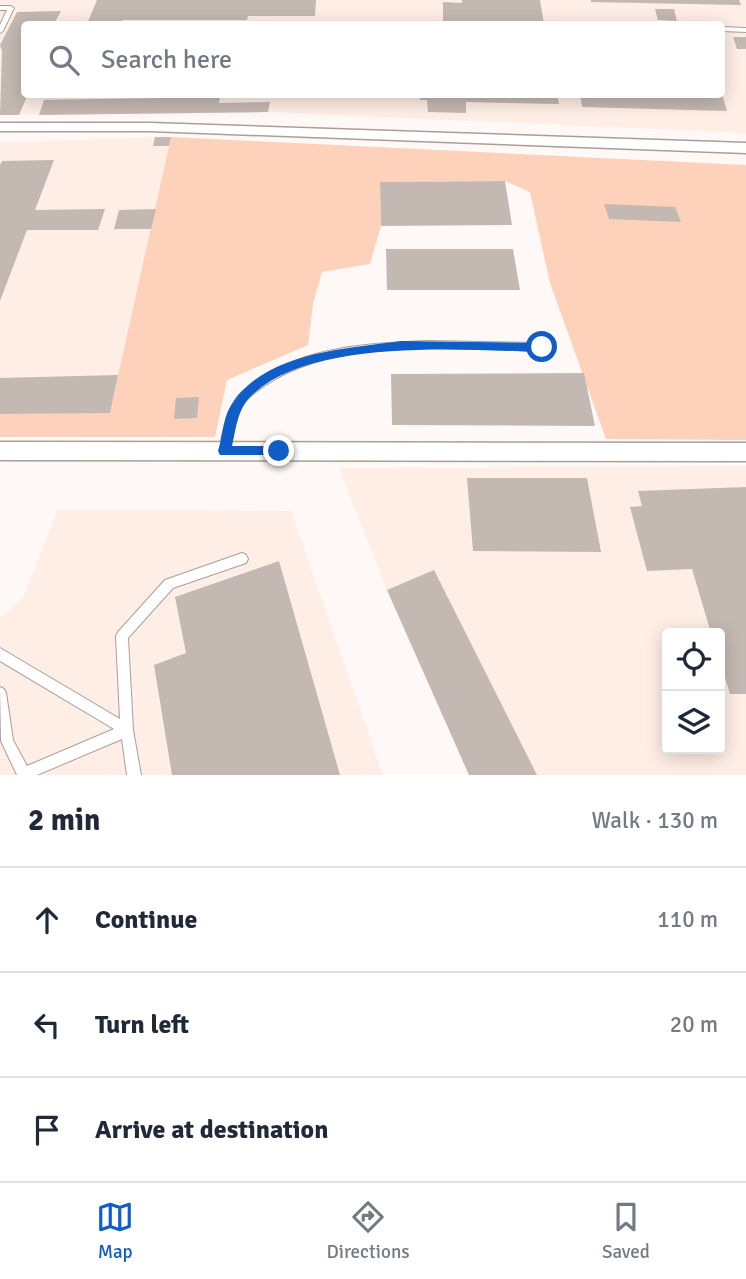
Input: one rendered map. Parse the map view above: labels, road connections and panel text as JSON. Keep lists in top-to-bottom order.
{
  "page": {
    "search": "Search here",
    "heading": ["2 min", "Walk · 130 m"],
    "list": [
      ["Continue", "110 m"],
      ["Turn left", "20 m"],
      "Arrive at destination"
    ],
    "nav": ["Map", "Directions", "Saved"]
  }
}
